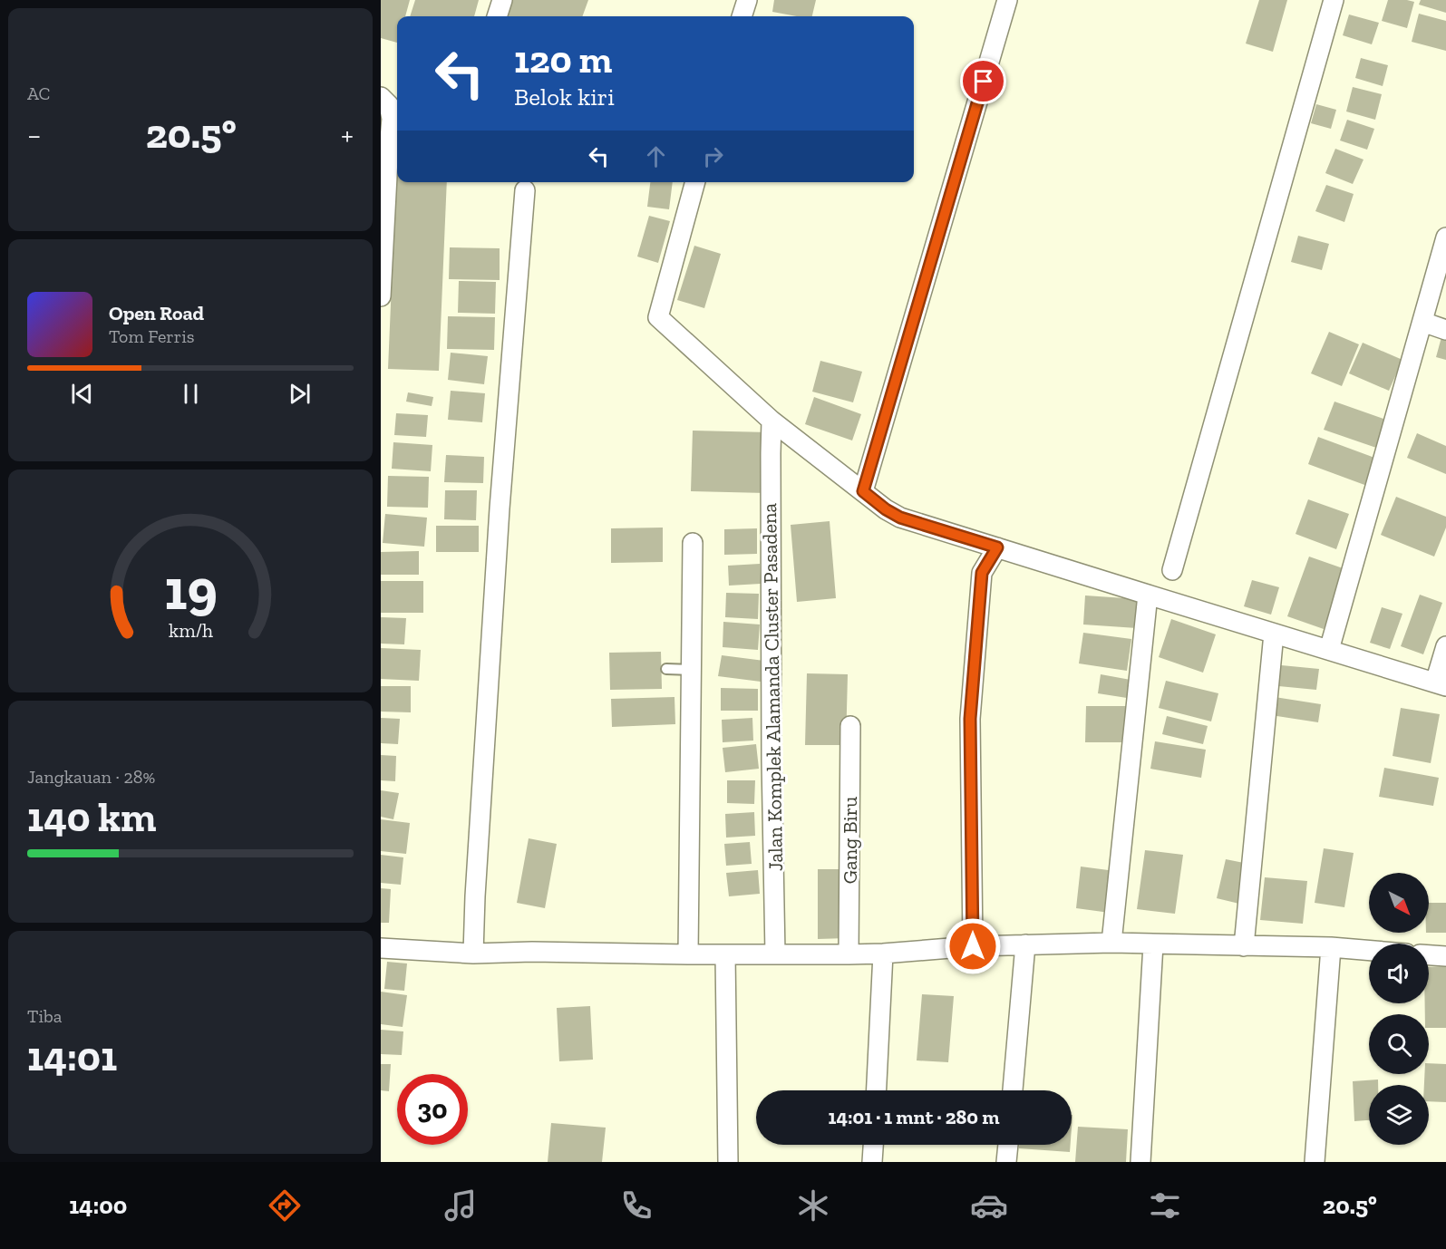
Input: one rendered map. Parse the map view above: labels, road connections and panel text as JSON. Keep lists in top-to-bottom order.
{
  "streets": {
    "street": ["Jalan Komplek Alamanda Cluster Pasadena", "Gang Biru"]
  },
  "north": "bottom right",
  "page": {
    "tile": [
      "AC",
      ["Jangkauan · 28%", "140 km"],
      ["Tiba", "14:01"]
    ],
    "turn": ["120 m", "Belok kiri"],
    "heat": ["−", "20.5°", "+"],
    "song": ["Open Road", "Tom Ferris"],
    "limit": "30",
    "trip": "14:01 · 1 mnt · 280 m",
    "tabs": ["14:00", "20.5°"],
    "gauge": ["19", "km/h"]
  }
}
